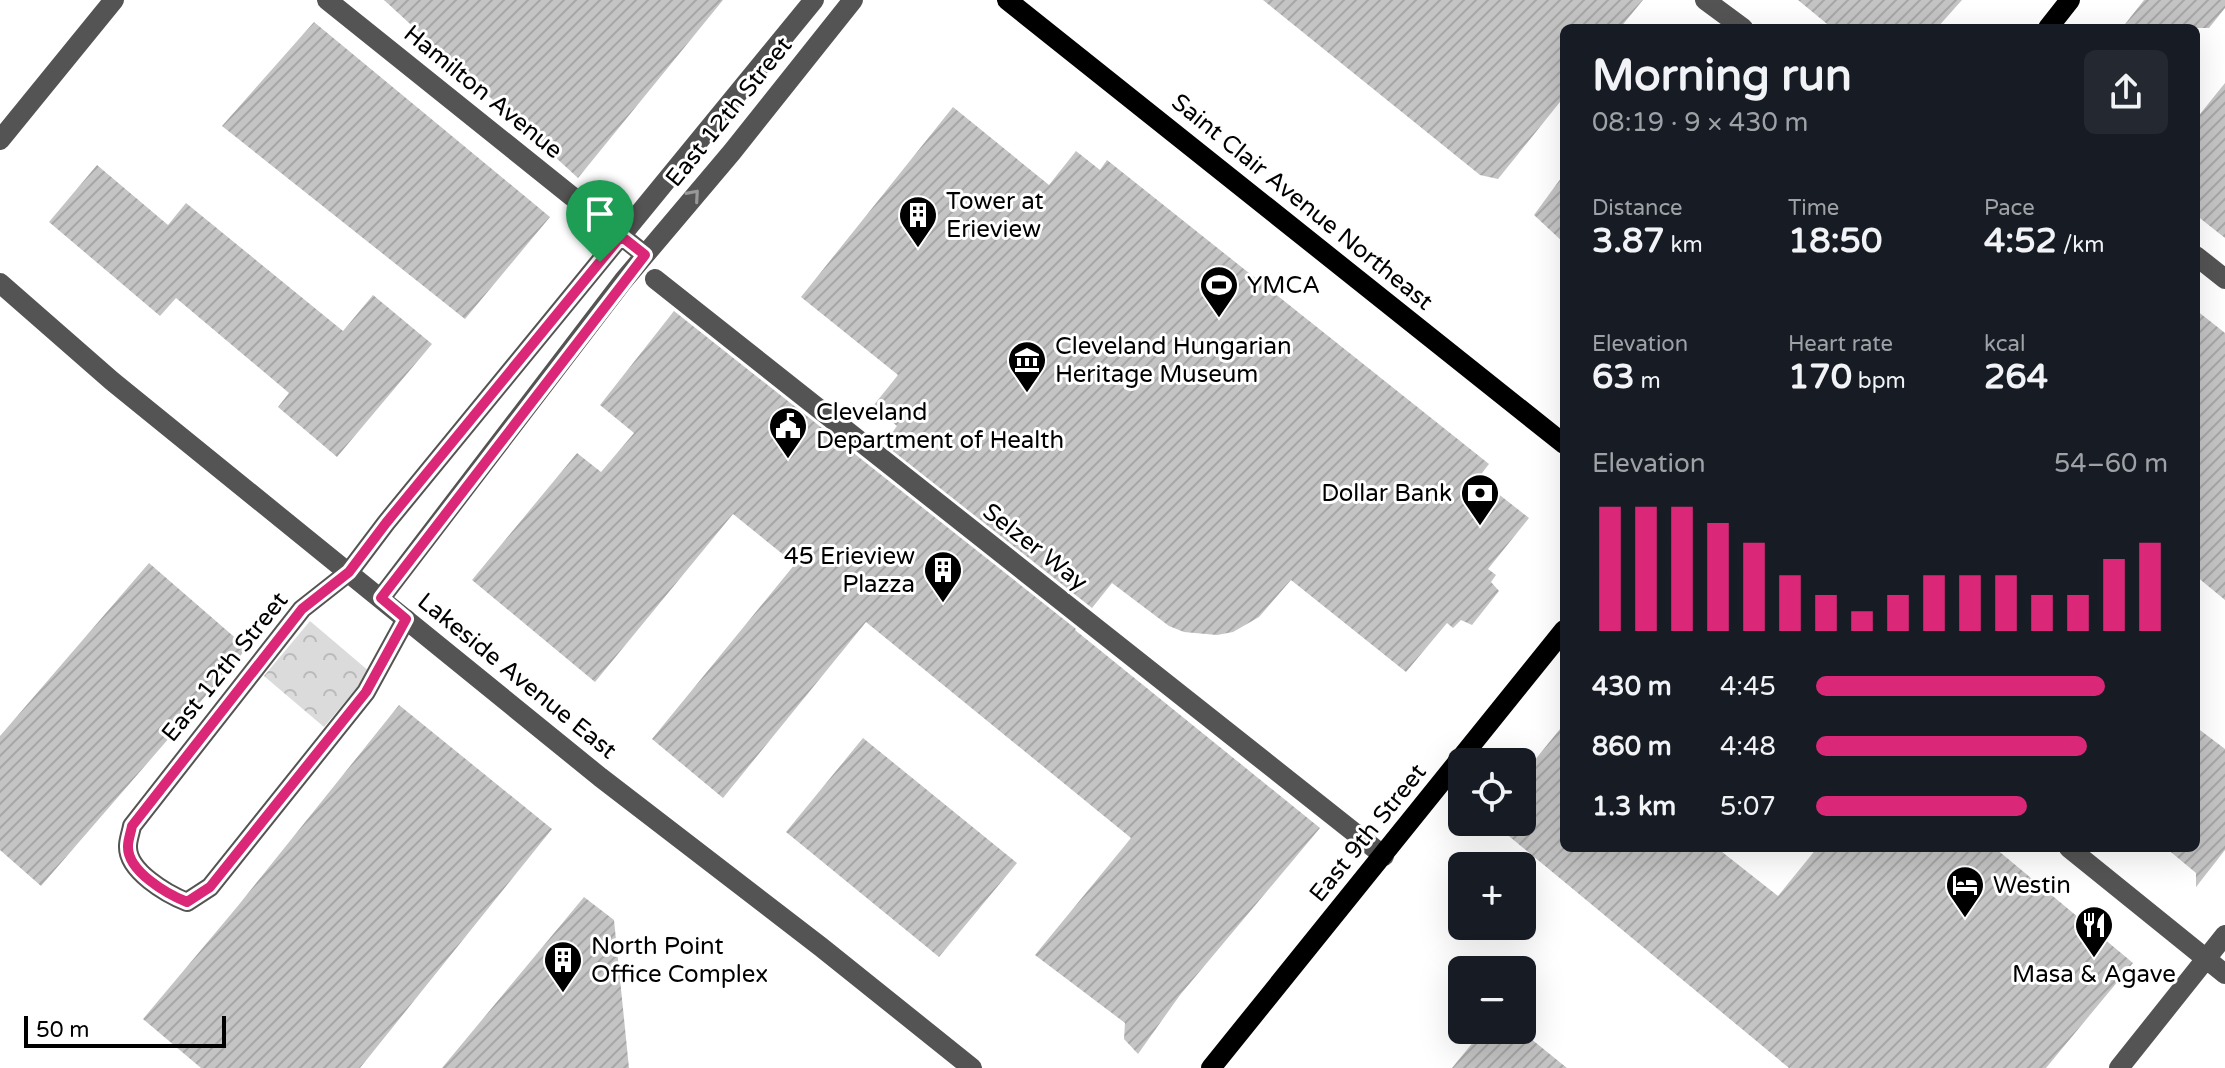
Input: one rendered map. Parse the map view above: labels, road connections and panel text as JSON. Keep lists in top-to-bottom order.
{
  "streets": {
    "main road": ["Saint Clair Avenue Northeast", "East 9th Street"],
    "street": [
      "Hamilton Avenue",
      "East 12th Street",
      "Selzer Way",
      "Lakeside Avenue East"
    ]
  },
  "crossings": [
    ["Hamilton Avenue", "East 12th Street"],
    ["East 12th Street", "Lakeside Avenue East"],
    ["Selzer Way", "East 9th Street"]
  ],
  "places": {
    "building": ["Tower at Erieview", "45 Erieview Plazza", "North Point Office Complex"],
    "sports": ["YMCA"],
    "museum": ["Cleveland Hungarian Heritage Museum"],
    "public building": ["Cleveland Department of Health"],
    "bank": ["Dollar Bank"],
    "hotel": ["Westin"],
    "restaurant": ["Masa & Agave"]
  },
  "scale_bar": "50 m",
  "page": {
    "heading": ["Morning run", "08:19 · 9 × 430 m"],
    "stats": [
      ["Distance", "3.87 km"],
      ["Time", "18:50"],
      ["Pace", "4:52 /km"],
      ["Elevation", "63 m"],
      ["Heart rate", "170 bpm"],
      ["kcal", "264"]
    ],
    "chart": ["Elevation", "54–60 m"],
    "list": [
      {
        "name": "430 m",
        "note": "4:45"
      },
      {
        "name": "860 m",
        "note": "4:48"
      },
      {
        "name": "1.3 km",
        "note": "5:07"
      }
    ],
    "map_buttons": ["+", "−"],
    "scale": "50 m"
  }
}
